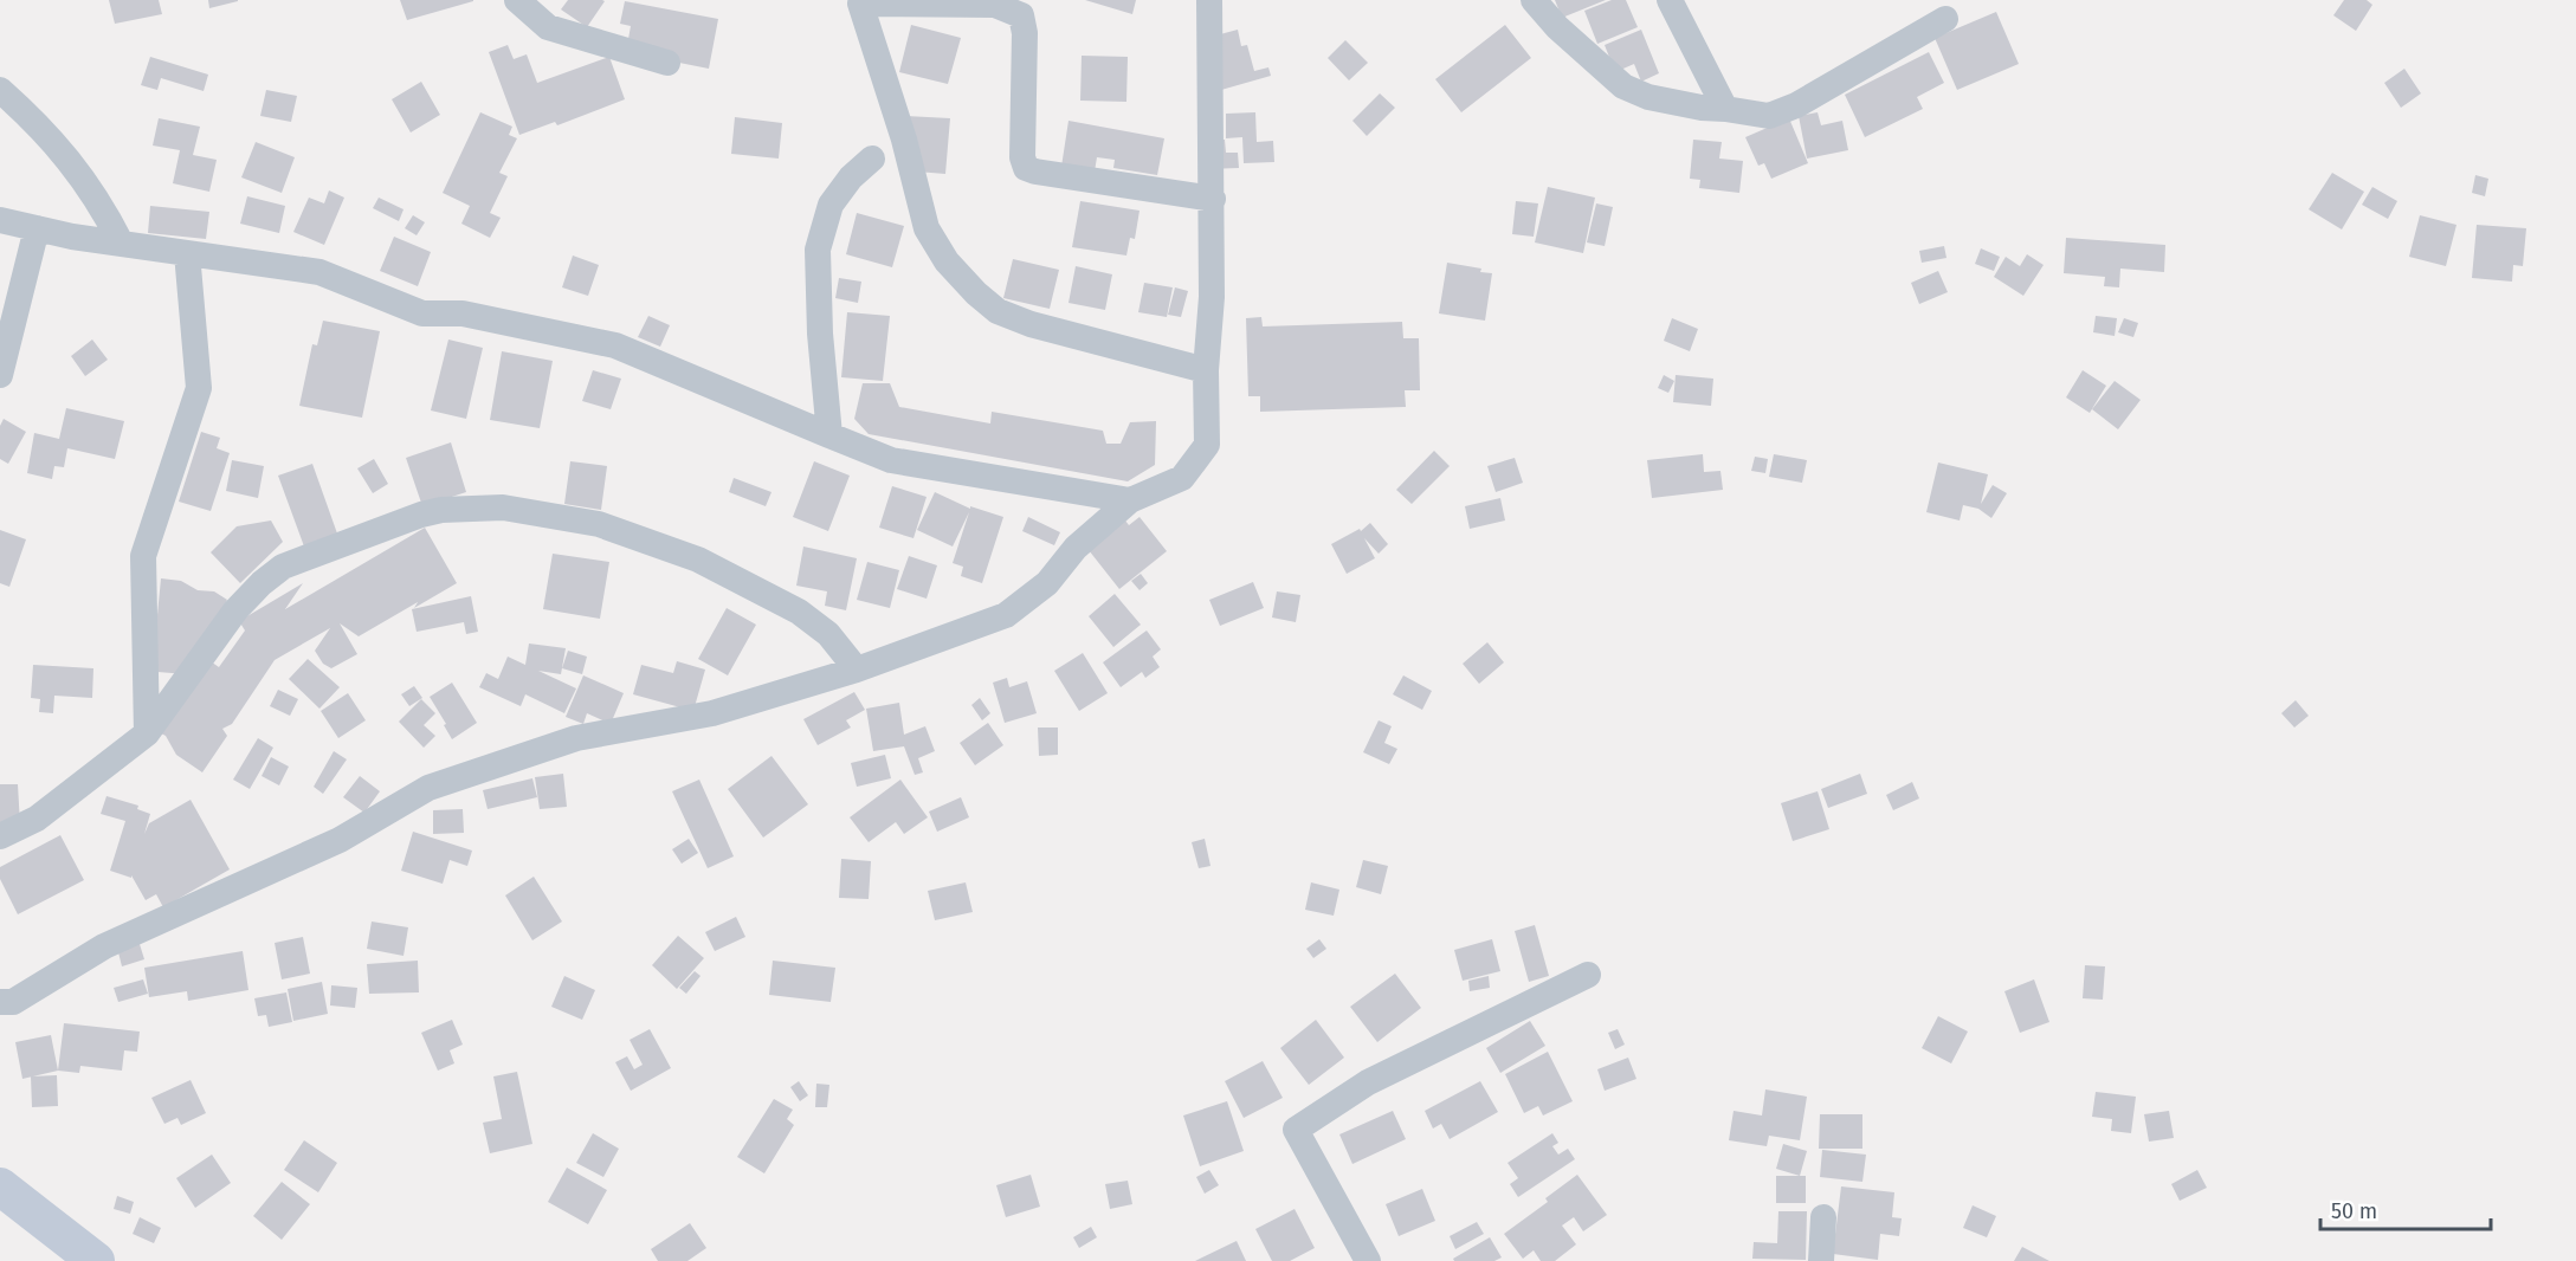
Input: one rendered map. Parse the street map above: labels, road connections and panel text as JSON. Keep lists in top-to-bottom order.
{
  "scale_bar": "50 m"
}
